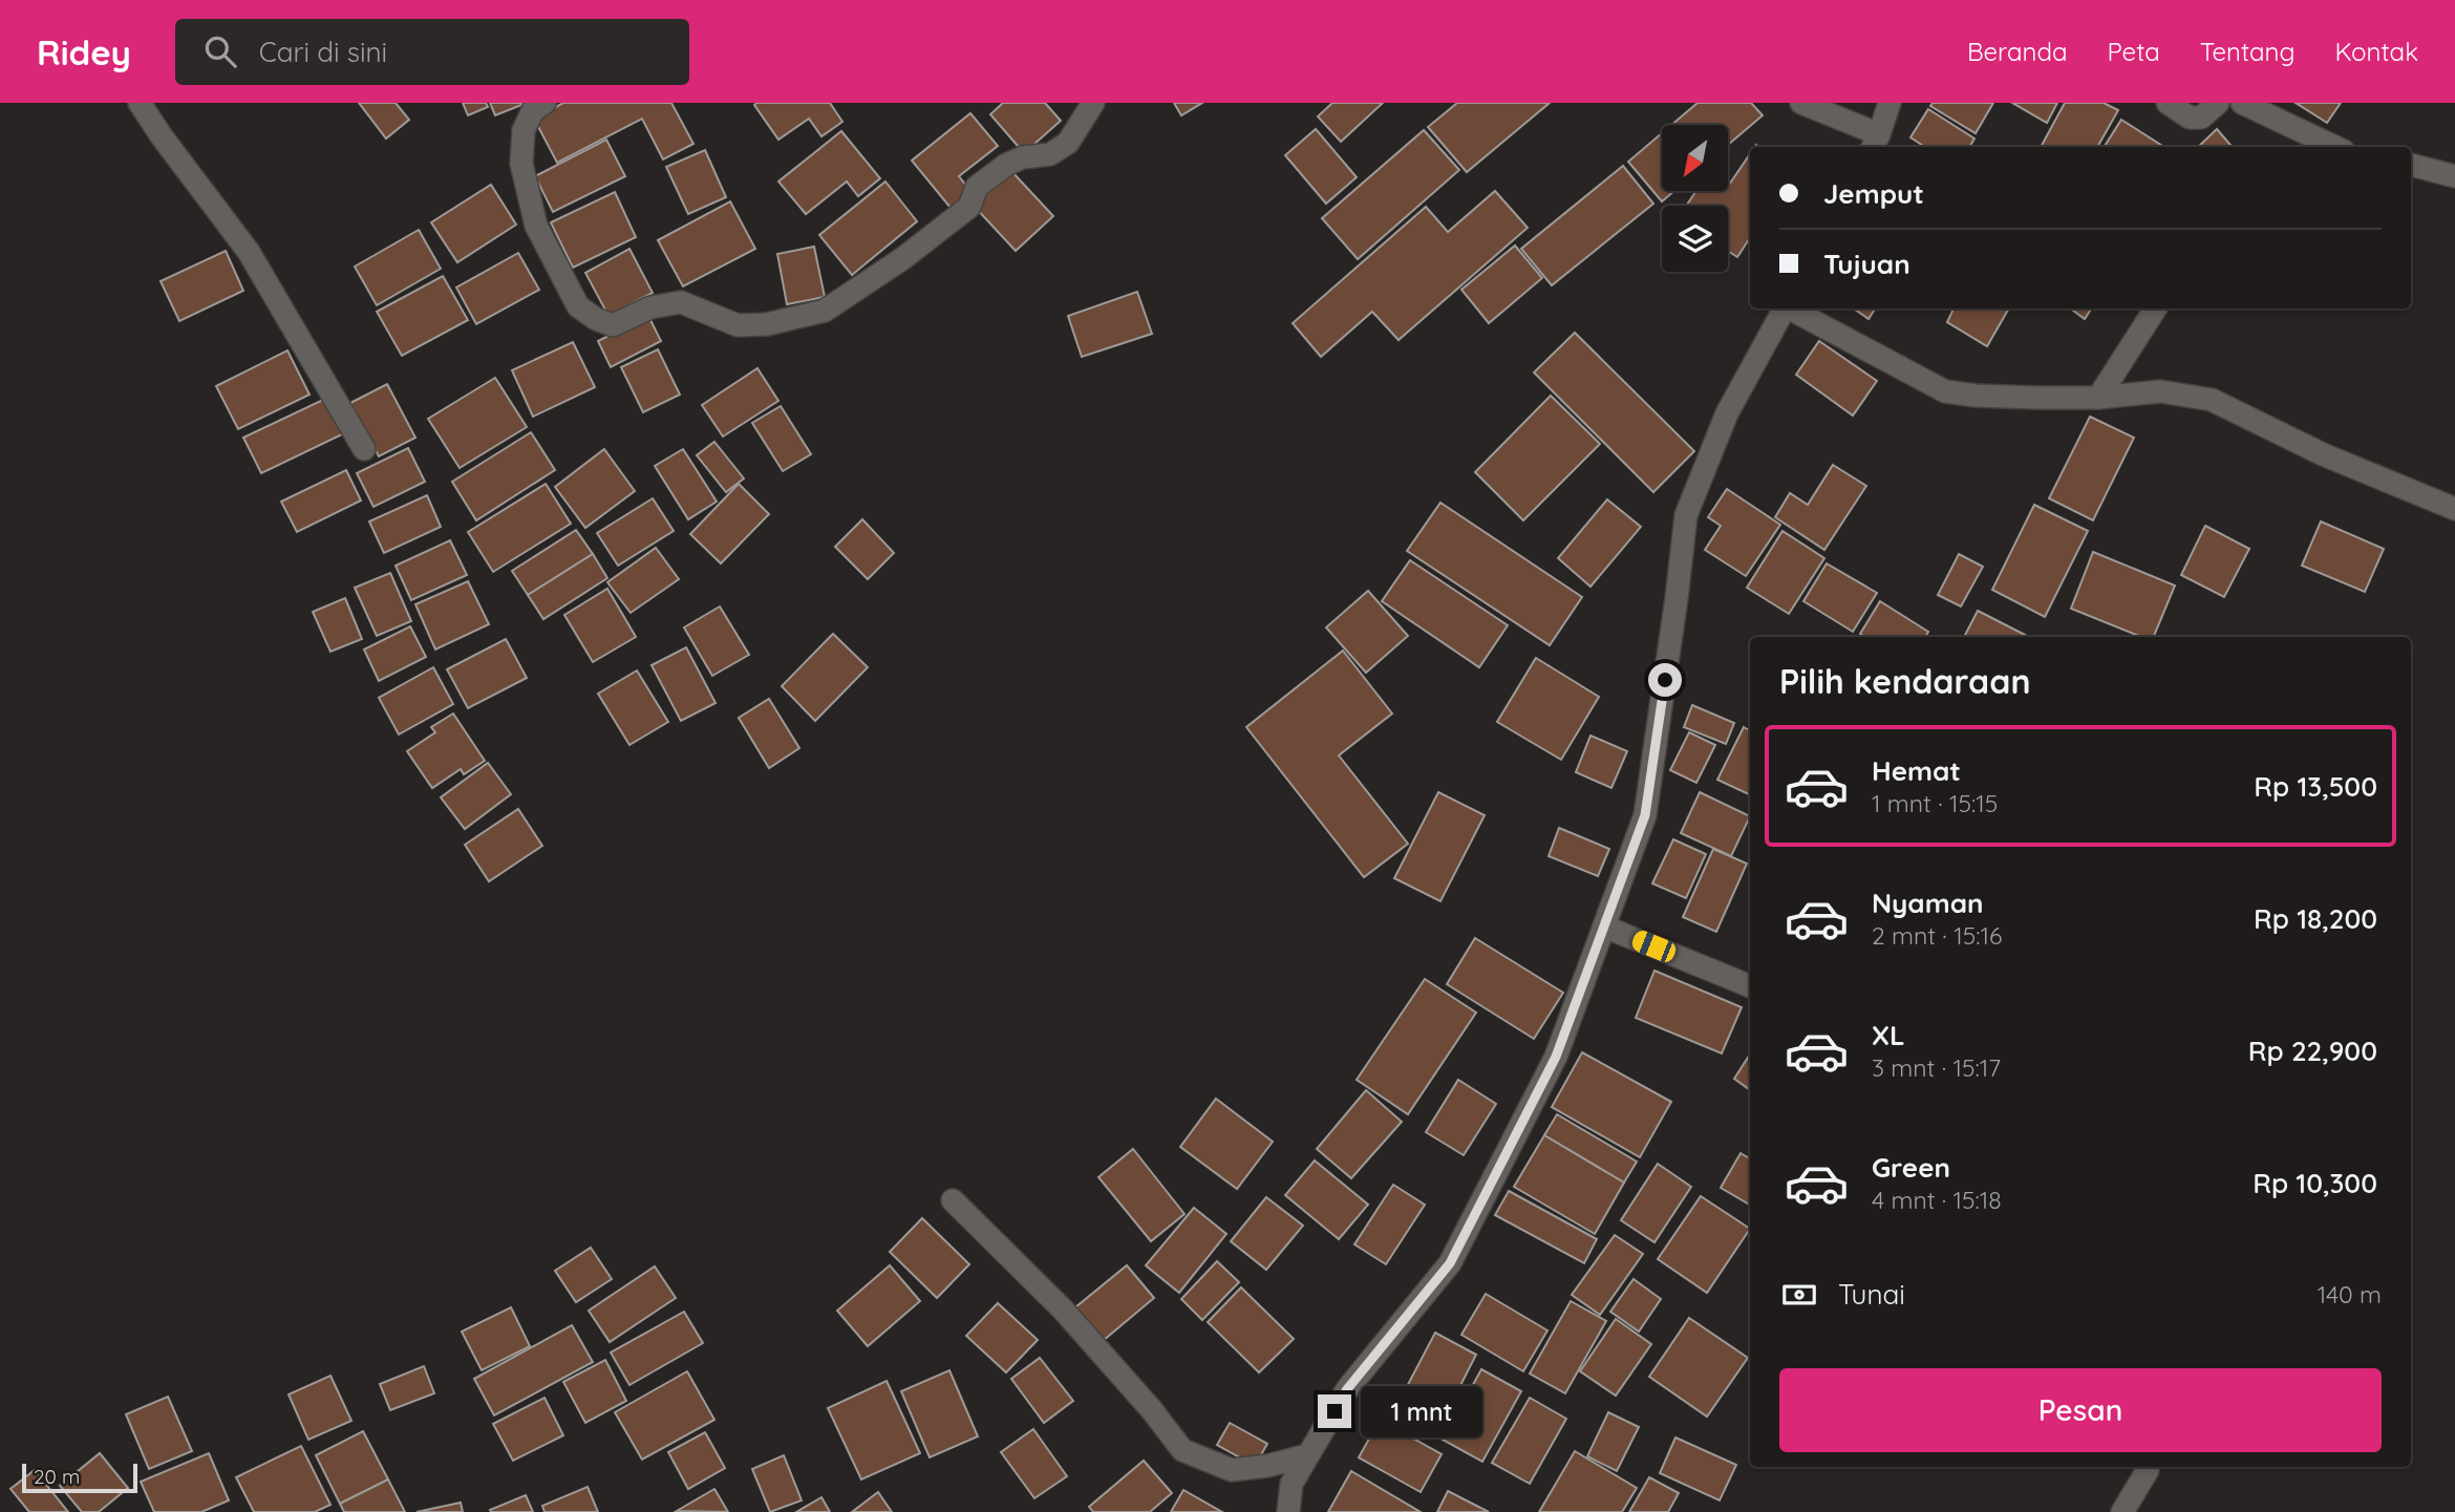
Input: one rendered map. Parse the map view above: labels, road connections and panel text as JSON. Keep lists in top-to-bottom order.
{
  "scale_bar": "20 m",
  "north": "bottom left",
  "page": {
    "header": "Ridey",
    "search": "Cari di sini",
    "nav": [
      "Beranda",
      "Peta",
      "Tentang",
      "Kontak"
    ],
    "banner": ["Jemput", "Tujuan"],
    "heading": "Pilih kendaraan",
    "list": [
      {
        "name": "Hemat",
        "note": "1 mnt · 15:15",
        "value": "Rp 13,500"
      },
      {
        "name": "Nyaman",
        "note": "2 mnt · 15:16",
        "value": "Rp 18,200"
      },
      {
        "name": "XL",
        "note": "3 mnt · 15:17",
        "value": "Rp 22,900"
      },
      {
        "name": "Green",
        "note": "4 mnt · 15:18",
        "value": "Rp 10,300"
      }
    ],
    "pay": ["Tunai", "140 m"],
    "buttons": "Pesan",
    "bubble": "1 mnt",
    "scale": "20 m"
  }
}
